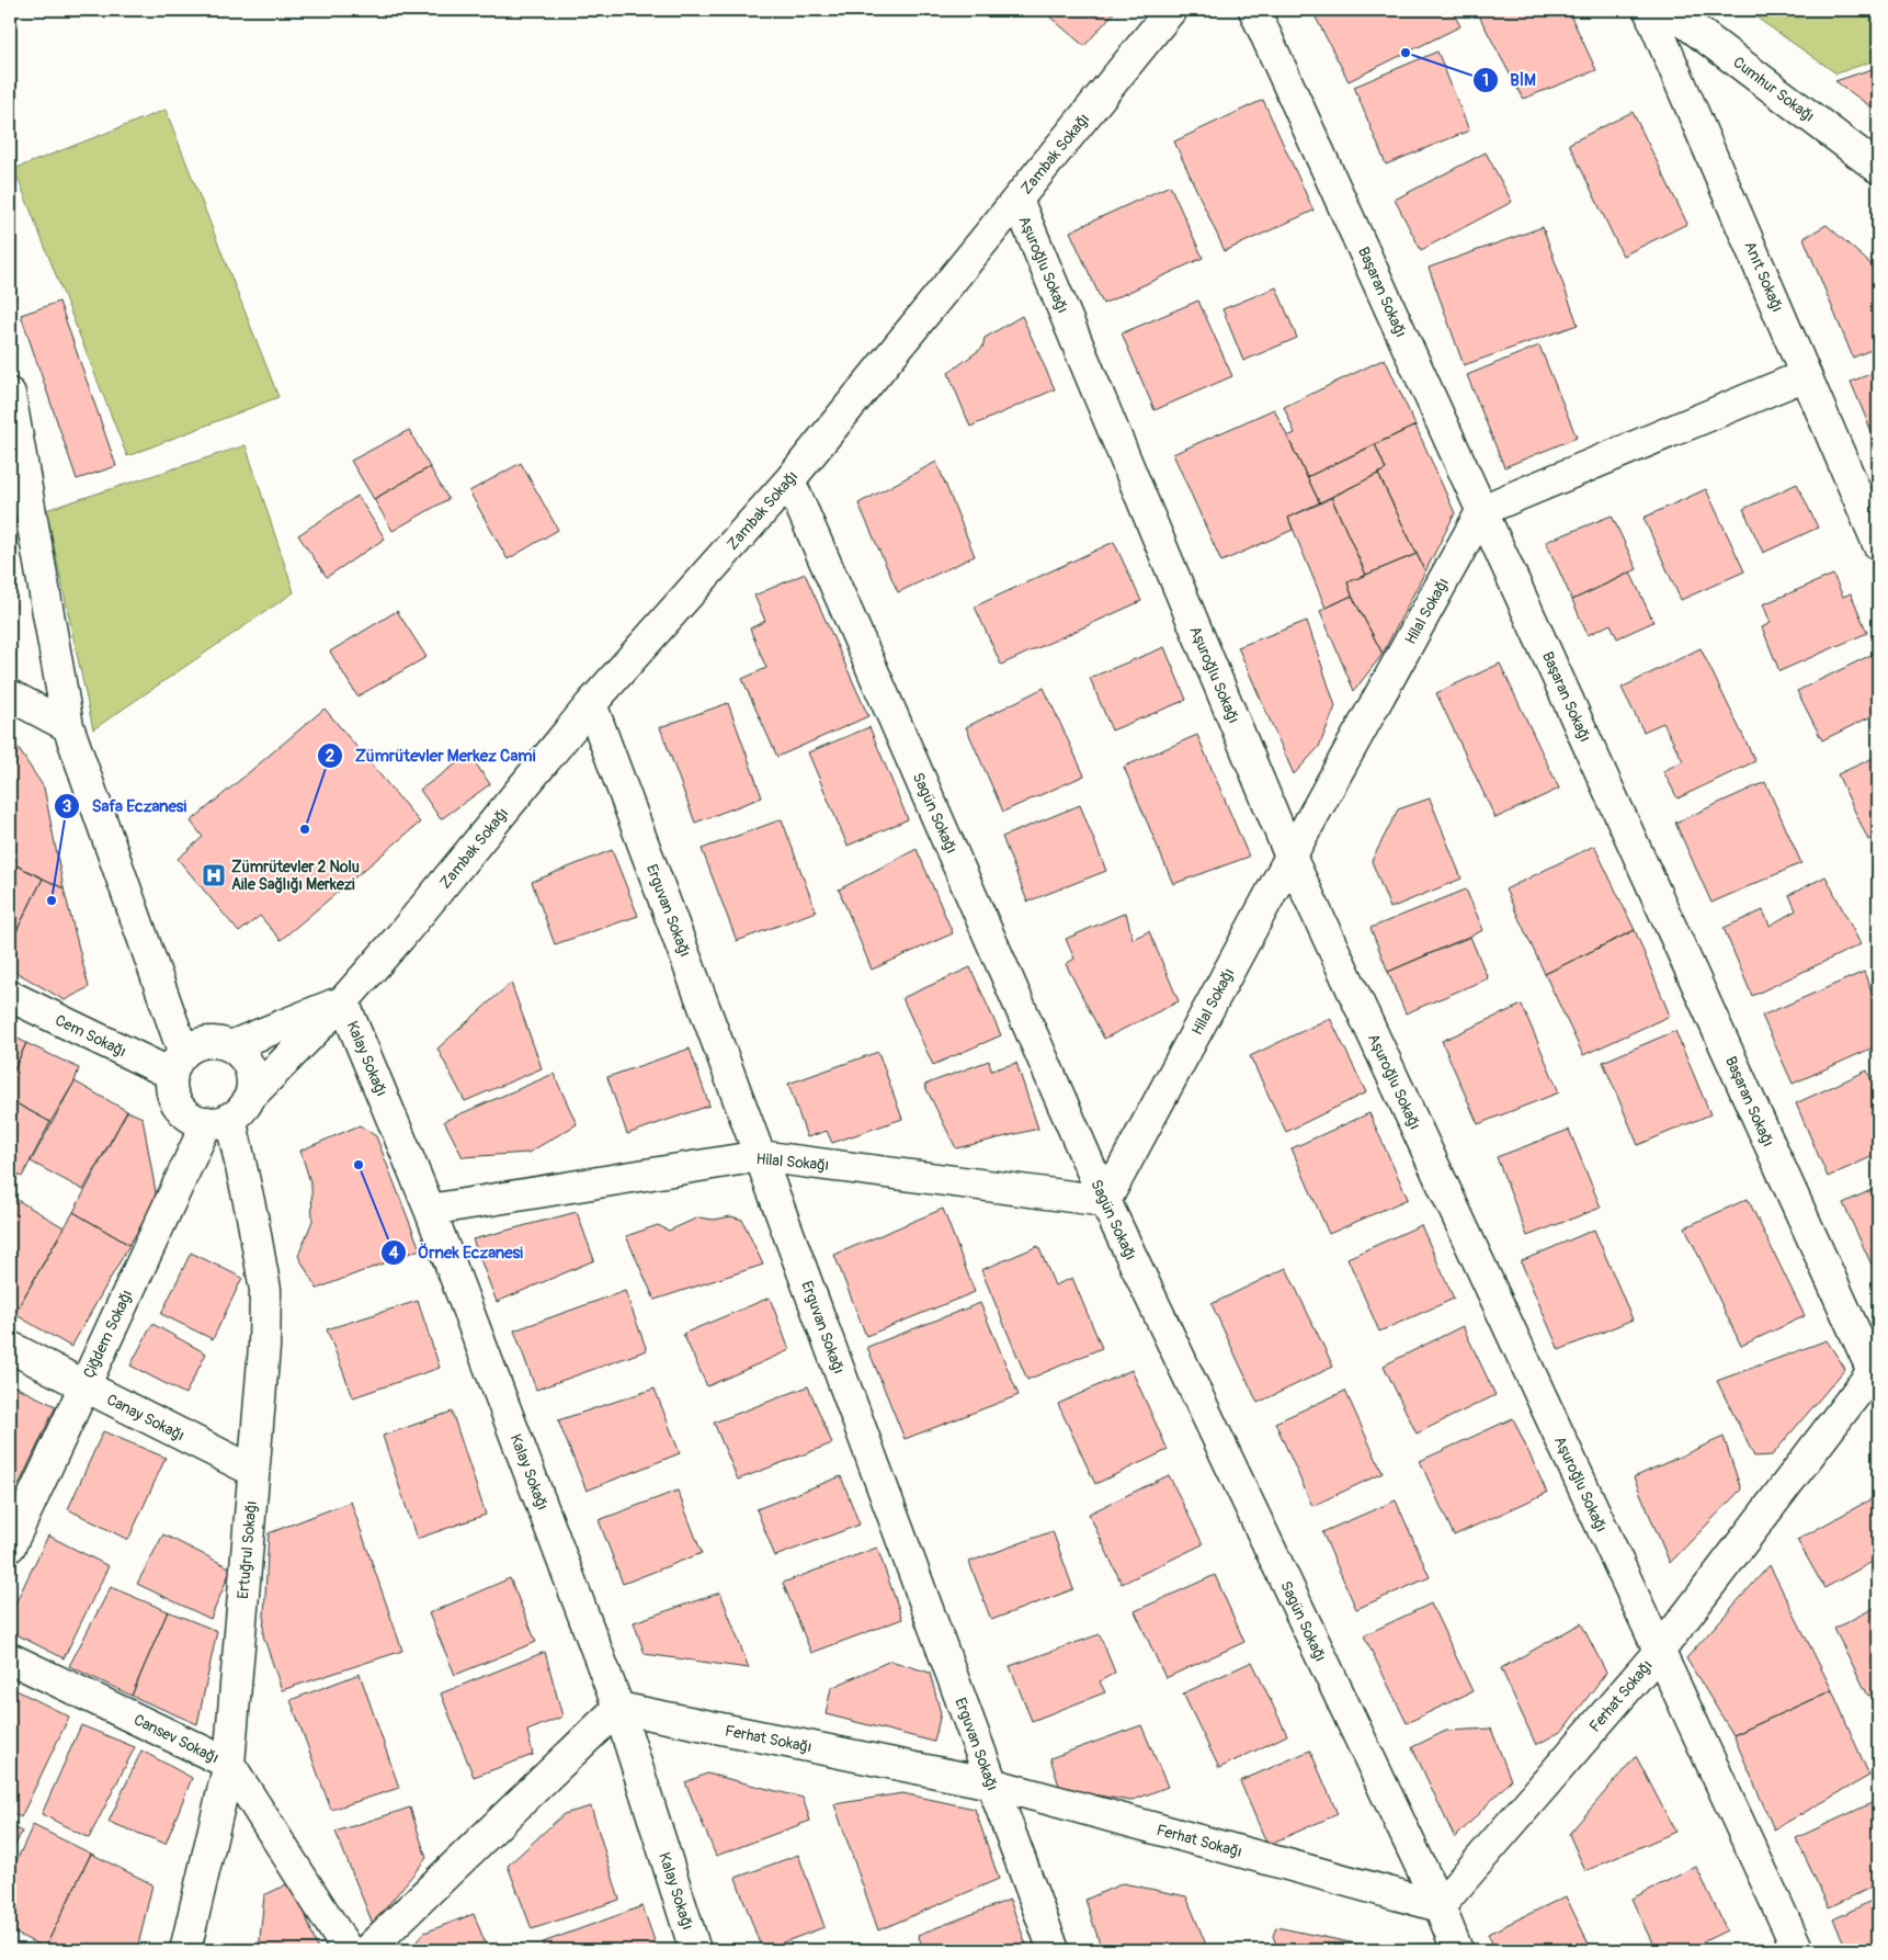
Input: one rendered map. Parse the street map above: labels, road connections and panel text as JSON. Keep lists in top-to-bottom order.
{
  "streets": {
    "street": [
      "Cumhur Sokağı",
      "Zambak Sokağı",
      "Aşuroğlu Sokağı",
      "Anıt Sokağı",
      "Başaran Sokağı",
      "Hilal Sokağı",
      "Sagün Sokağı",
      "Erguvan Sokağı",
      "Cem Sokağı",
      "Kalay Sokağı",
      "Çiğdem Sokağı",
      "Canay Sokağı",
      "Ertuğrul Sokağı",
      "Ferhat Sokağı",
      "Cansev Sokağı"
    ]
  },
  "crossings": [
    ["Zambak Sokağı", "Aşuroğlu Sokağı"],
    ["Zambak Sokağı", "Sagün Sokağı"],
    ["Zambak Sokağı", "Erguvan Sokağı"],
    ["Zambak Sokağı", "Cem Sokağı"],
    ["Zambak Sokağı", "Kalay Sokağı"],
    ["Zambak Sokağı", "Çiğdem Sokağı"],
    ["Zambak Sokağı", "Ertuğrul Sokağı"],
    ["Aşuroğlu Sokağı", "Hilal Sokağı"],
    ["Aşuroğlu Sokağı", "Ferhat Sokağı"],
    ["Başaran Sokağı", "Hilal Sokağı"],
    ["Başaran Sokağı", "Ferhat Sokağı"],
    ["Hilal Sokağı", "Sagün Sokağı"],
    ["Hilal Sokağı", "Erguvan Sokağı"],
    ["Hilal Sokağı", "Kalay Sokağı"],
    ["Sagün Sokağı", "Ferhat Sokağı"],
    ["Erguvan Sokağı", "Ferhat Sokağı"],
    ["Cem Sokağı", "Çiğdem Sokağı"],
    ["Cem Sokağı", "Ertuğrul Sokağı"],
    ["Kalay Sokağı", "Ferhat Sokağı"],
    ["Çiğdem Sokağı", "Canay Sokağı"],
    ["Çiğdem Sokağı", "Ertuğrul Sokağı"],
    ["Canay Sokağı", "Ertuğrul Sokağı"],
    ["Ertuğrul Sokağı", "Cansev Sokağı"]
  ],
  "places": {
    "other": [
      "BİM",
      "Zümrütevler Merkez Cami",
      "Safa Eczanesi",
      "Örnek Eczanesi"
    ],
    "hospital": ["Zümrütevler 2 Nolu Aile Sağlığı Merkezi"]
  }
}
